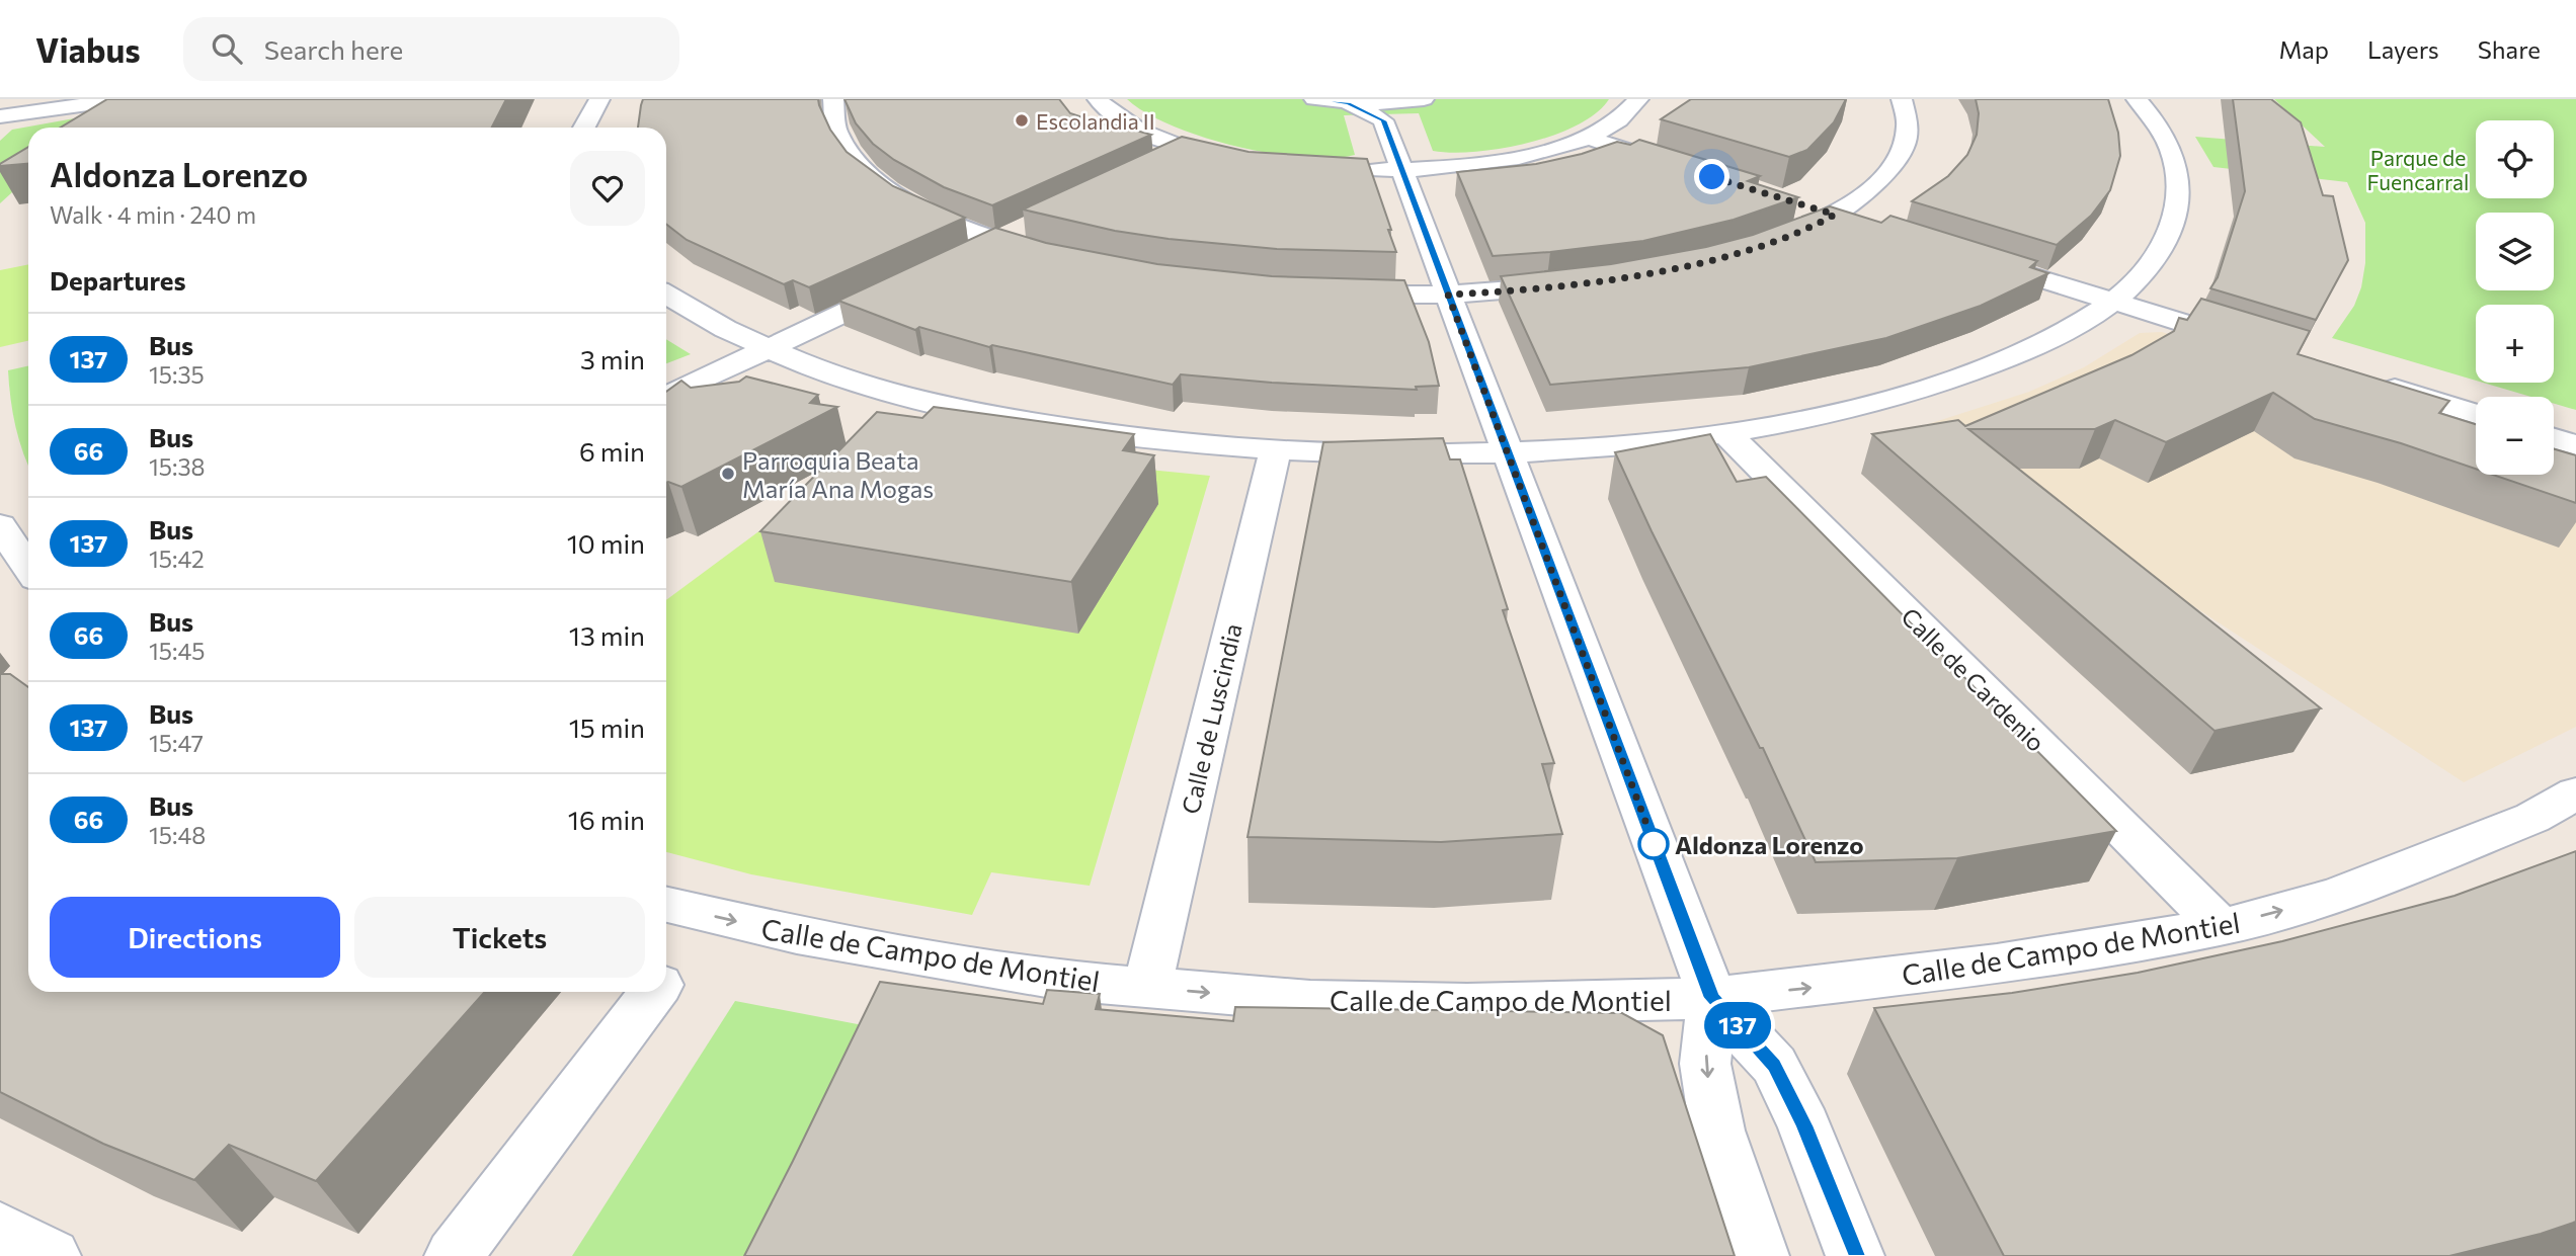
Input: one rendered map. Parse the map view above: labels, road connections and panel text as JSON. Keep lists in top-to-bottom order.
{
  "streets": {
    "street": ["Calle de Cardenio", "Calle de Luscindia", "Calle de Campo de Montiel"]
  },
  "crossings": [
    ["Calle de Cardenio", "Calle de Campo de Montiel"],
    ["Calle de Luscindia", "Calle de Campo de Montiel"]
  ],
  "one_way": ["Calle de Campo de Montiel"],
  "parks": ["Parque de Fuencarral"],
  "places": ["Escolandia II", "Parroquia Beata María Ana Mogas", "Aldonza Lorenzo"],
  "lines": ["bus line 137"],
  "page": {
    "header": "Viabus",
    "search": "Search here",
    "nav": ["Map", "Layers", "Share"],
    "on_map": "137",
    "map_buttons": ["+", "−"],
    "heading": [
      ["Aldonza Lorenzo", "Walk · 4 min · 240 m"],
      "Departures"
    ],
    "list": [
      {
        "mark": "137",
        "name": "Bus",
        "note": "15:35",
        "value": "3 min"
      },
      {
        "mark": "66",
        "name": "Bus",
        "note": "15:38",
        "value": "6 min"
      },
      {
        "mark": "137",
        "name": "Bus",
        "note": "15:42",
        "value": "10 min"
      },
      {
        "mark": "66",
        "name": "Bus",
        "note": "15:45",
        "value": "13 min"
      },
      {
        "mark": "137",
        "name": "Bus",
        "note": "15:47",
        "value": "15 min"
      },
      {
        "mark": "66",
        "name": "Bus",
        "note": "15:48",
        "value": "16 min"
      }
    ],
    "buttons": ["Directions", "Tickets"]
  }
}
